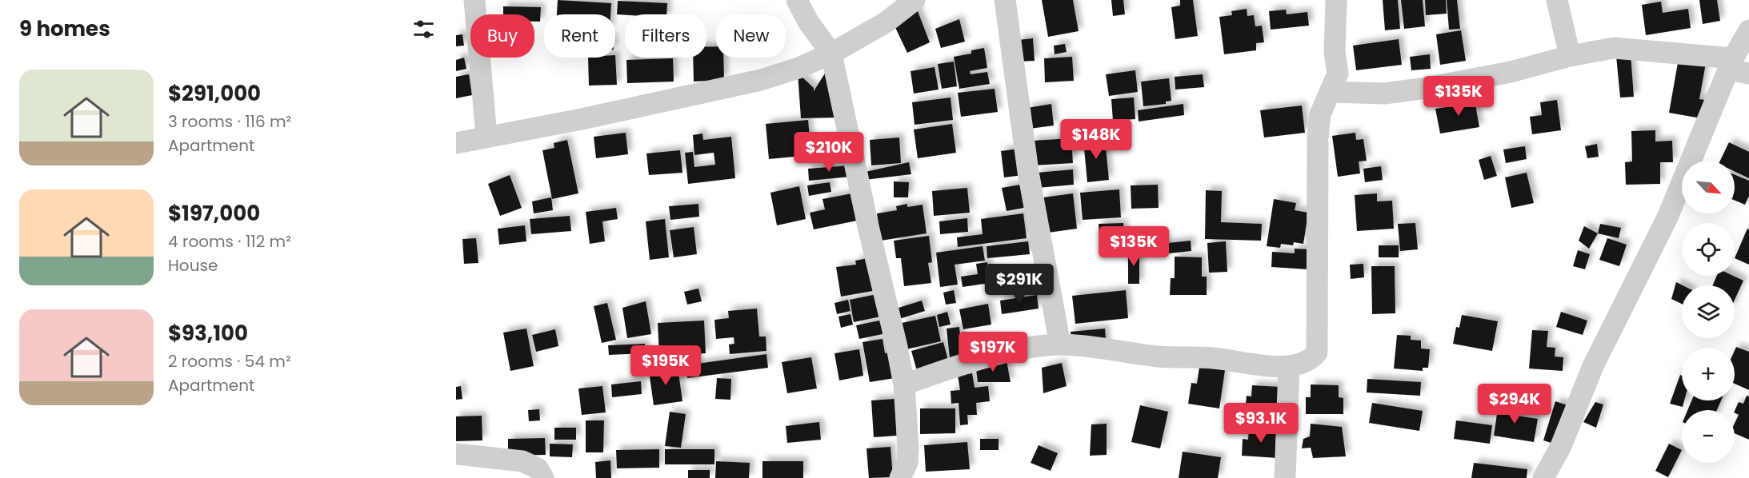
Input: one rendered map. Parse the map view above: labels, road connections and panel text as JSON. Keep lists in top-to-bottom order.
{
  "north": "bottom right",
  "page": {
    "heading": "9 homes",
    "chip": [
      "Buy",
      "Rent",
      "Filters",
      "New"
    ],
    "list": [
      {
        "name": "$291,000",
        "note": "3 rooms · 116 m² · Apartment"
      },
      {
        "name": "$197,000",
        "note": "4 rooms · 112 m² · House"
      },
      {
        "name": "$93,100",
        "note": "2 rooms · 54 m² · Apartment"
      }
    ],
    "price": [
      "$135K",
      "$148K",
      "$210K",
      "$135K",
      "$291K",
      "$197K",
      "$195K",
      "$294K",
      "$93.1K"
    ],
    "map_buttons": ["+", "−"]
  }
}
